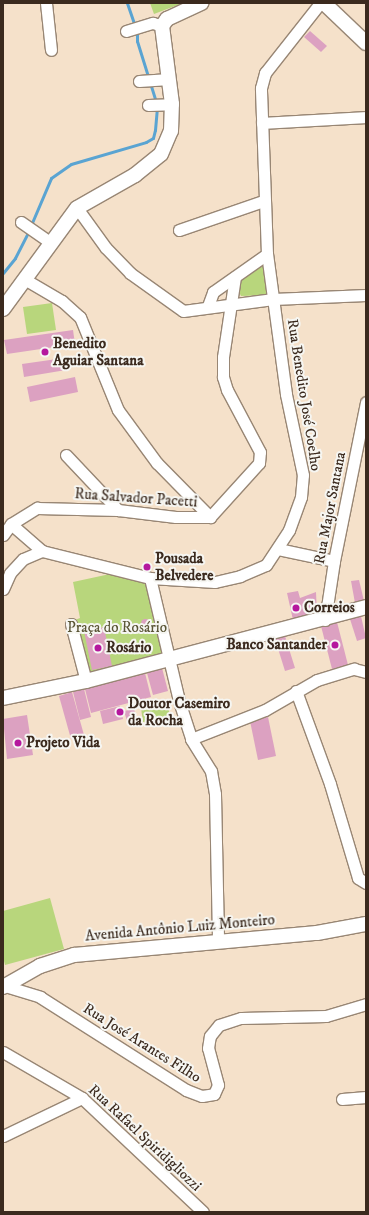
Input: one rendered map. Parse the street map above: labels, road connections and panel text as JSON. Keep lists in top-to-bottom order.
{
  "streets": {
    "street": [
      "Rua Benedito José Coelho",
      "Rua Salvador Pacetti",
      "Rua Major Santana",
      "Avenida Antônio Luiz Monteiro",
      "Rua José Arantes Filho",
      "Rua Rafael Spiridigliozzi"
    ]
  },
  "crossings": [
    ["Avenida Antônio Luiz Monteiro", "Rua José Arantes Filho"]
  ],
  "parks": ["Praça do Rosário"],
  "places": [
    "Benedito Aguiar Santana",
    "Pousada Belvedere",
    "Correios",
    "Banco Santander",
    "Rosário",
    "Doutor Casemiro da Rocha",
    "Projeto Vida"
  ]
}
